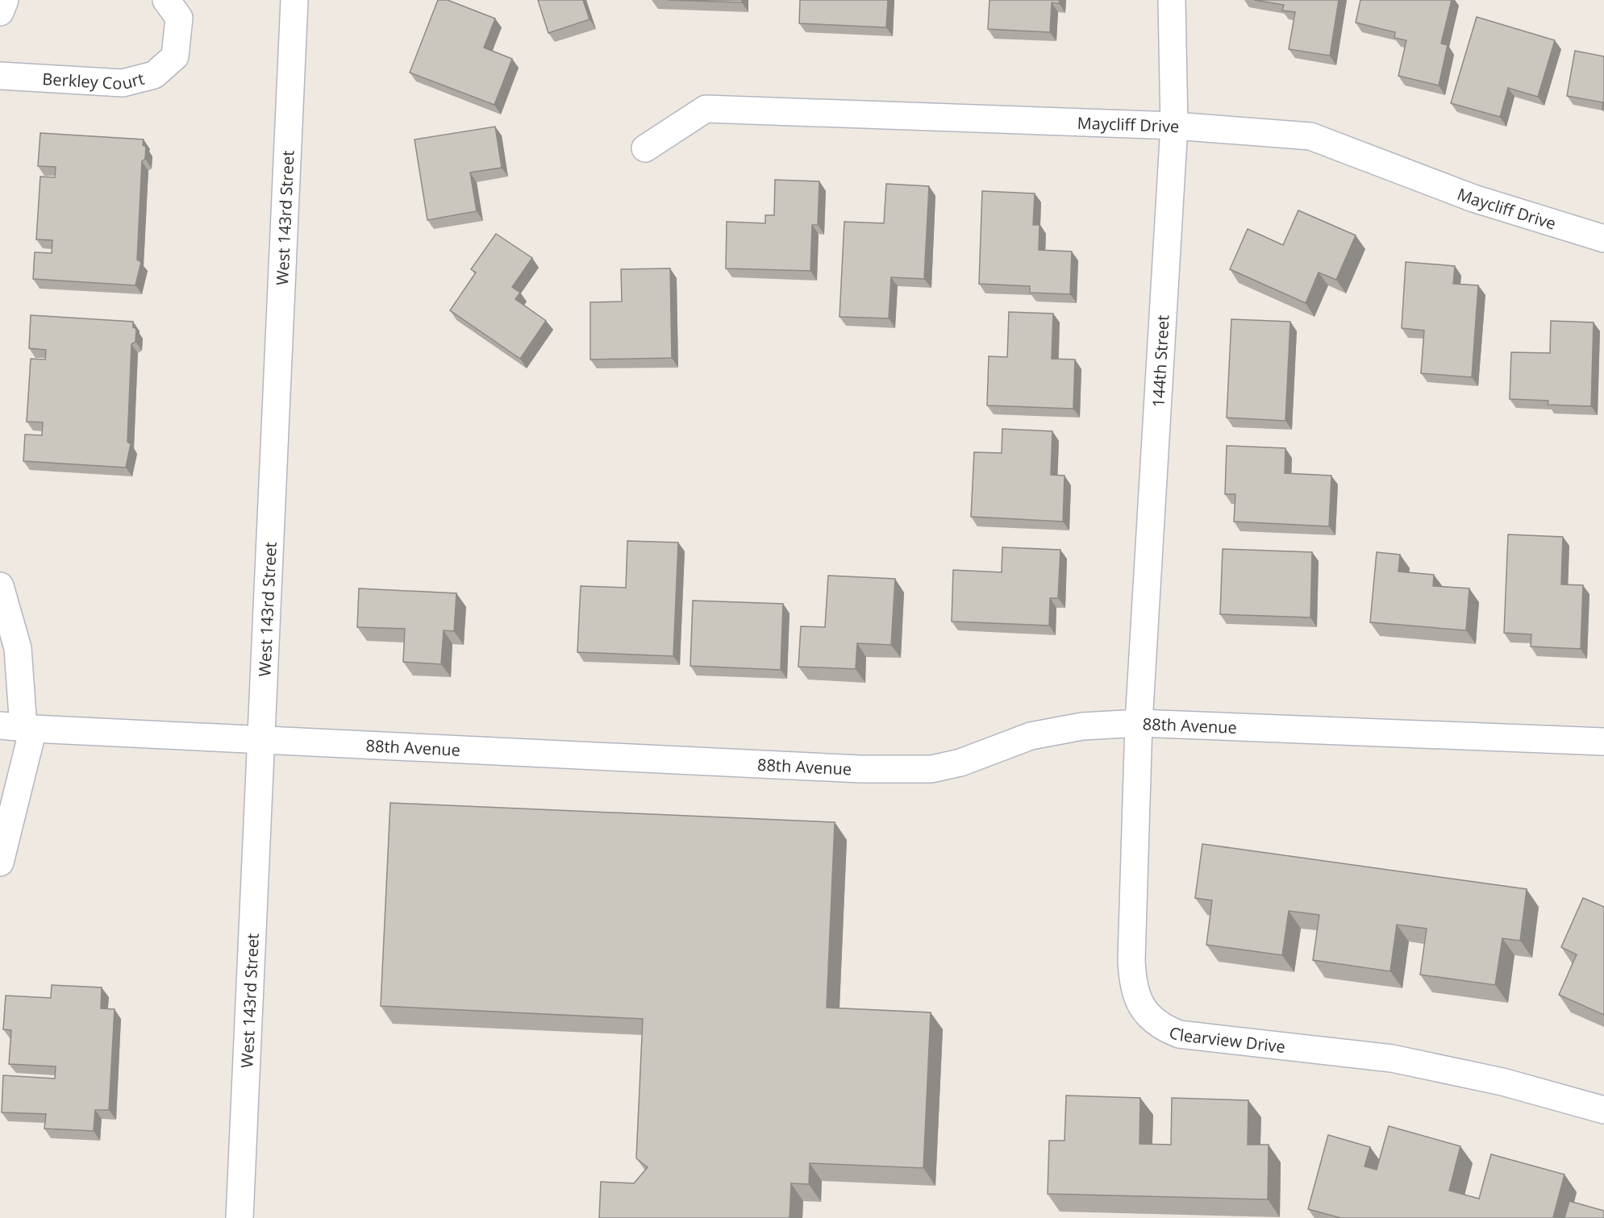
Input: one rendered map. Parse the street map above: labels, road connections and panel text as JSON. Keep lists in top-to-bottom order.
{
  "streets": {
    "street": [
      "Berkley Court",
      "Maycliff Drive",
      "West 143rd Street",
      "144th Street",
      "88th Avenue",
      "Clearview Drive"
    ]
  },
  "crossings": [
    ["Maycliff Drive", "144th Street"],
    ["West 143rd Street", "88th Avenue"],
    ["144th Street", "88th Avenue"],
    ["144th Street", "Clearview Drive"],
    ["88th Avenue", "Clearview Drive"]
  ]
}
